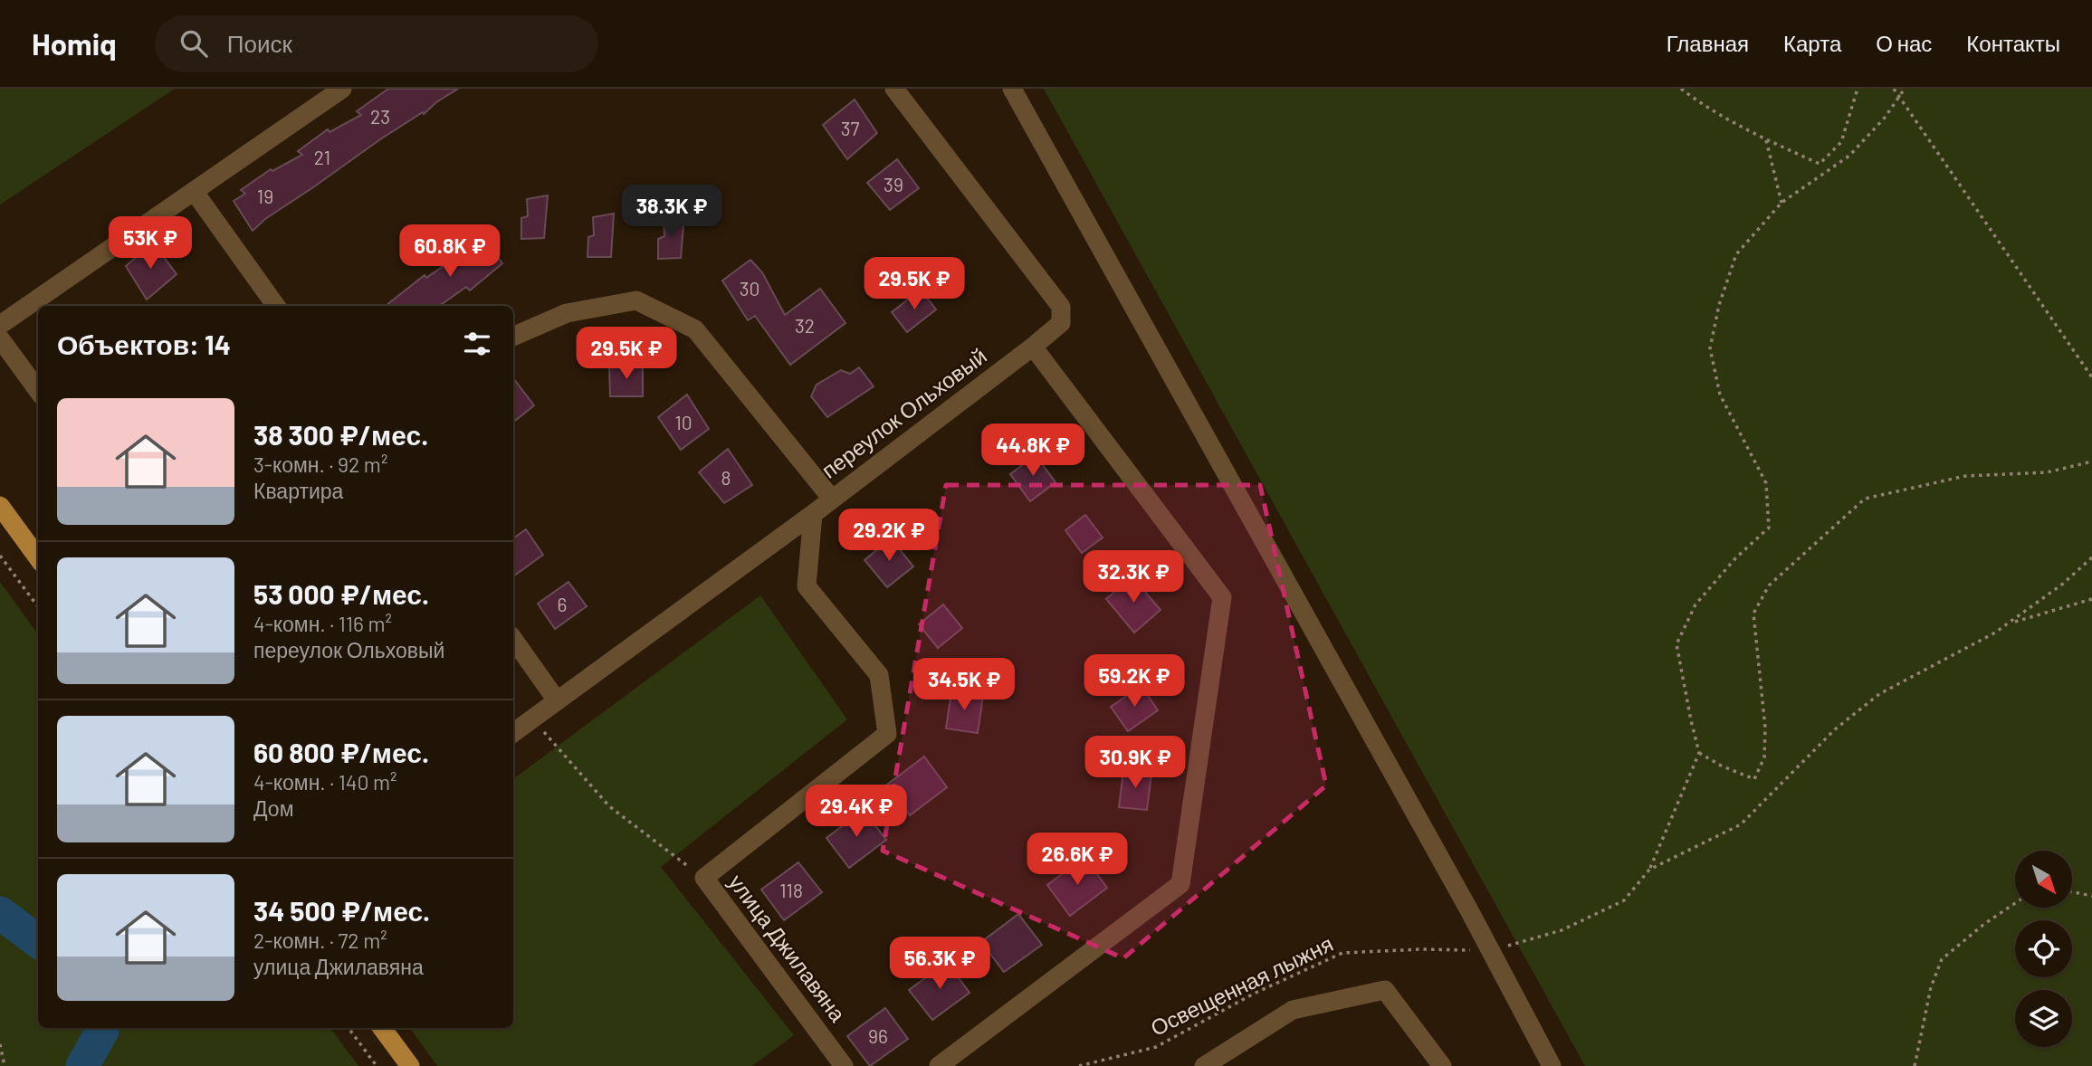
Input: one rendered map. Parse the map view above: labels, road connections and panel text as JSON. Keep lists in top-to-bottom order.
{
  "streets": {
    "street": ["переулок Ольховый", "улица Джилавяна"],
    "path": ["Освещенная лыжня"]
  },
  "crossings": [
    ["переулок Ольховый", "улица Джилавяна"]
  ],
  "house_numbers": [
    "23",
    "37",
    "21",
    "39",
    "19",
    "30",
    "32",
    "10",
    "8",
    "6",
    "118",
    "96"
  ],
  "north": "bottom right",
  "page": {
    "header": "Homiq",
    "search": "Поиск",
    "nav": [
      "Главная",
      "Карта",
      "О нас",
      "Контакты"
    ],
    "price": [
      "38.3K ₽",
      "53K ₽",
      "60.8K ₽",
      "29.5K ₽",
      "29.5K ₽",
      "44.8K ₽",
      "29.2K ₽",
      "32.3K ₽",
      "59.2K ₽",
      "34.5K ₽",
      "30.9K ₽",
      "29.4K ₽",
      "26.6K ₽",
      "56.3K ₽"
    ],
    "heading": "Объектов: 14",
    "list": [
      {
        "name": "38 300 ₽/мес.",
        "note": "3-комн. · 92 m² · Квартира"
      },
      {
        "name": "53 000 ₽/мес.",
        "note": "4-комн. · 116 m² · переулок Ольховый"
      },
      {
        "name": "60 800 ₽/мес.",
        "note": "4-комн. · 140 m² · Дом"
      },
      {
        "name": "34 500 ₽/мес.",
        "note": "2-комн. · 72 m² · улица Джилавяна"
      }
    ]
  }
}
